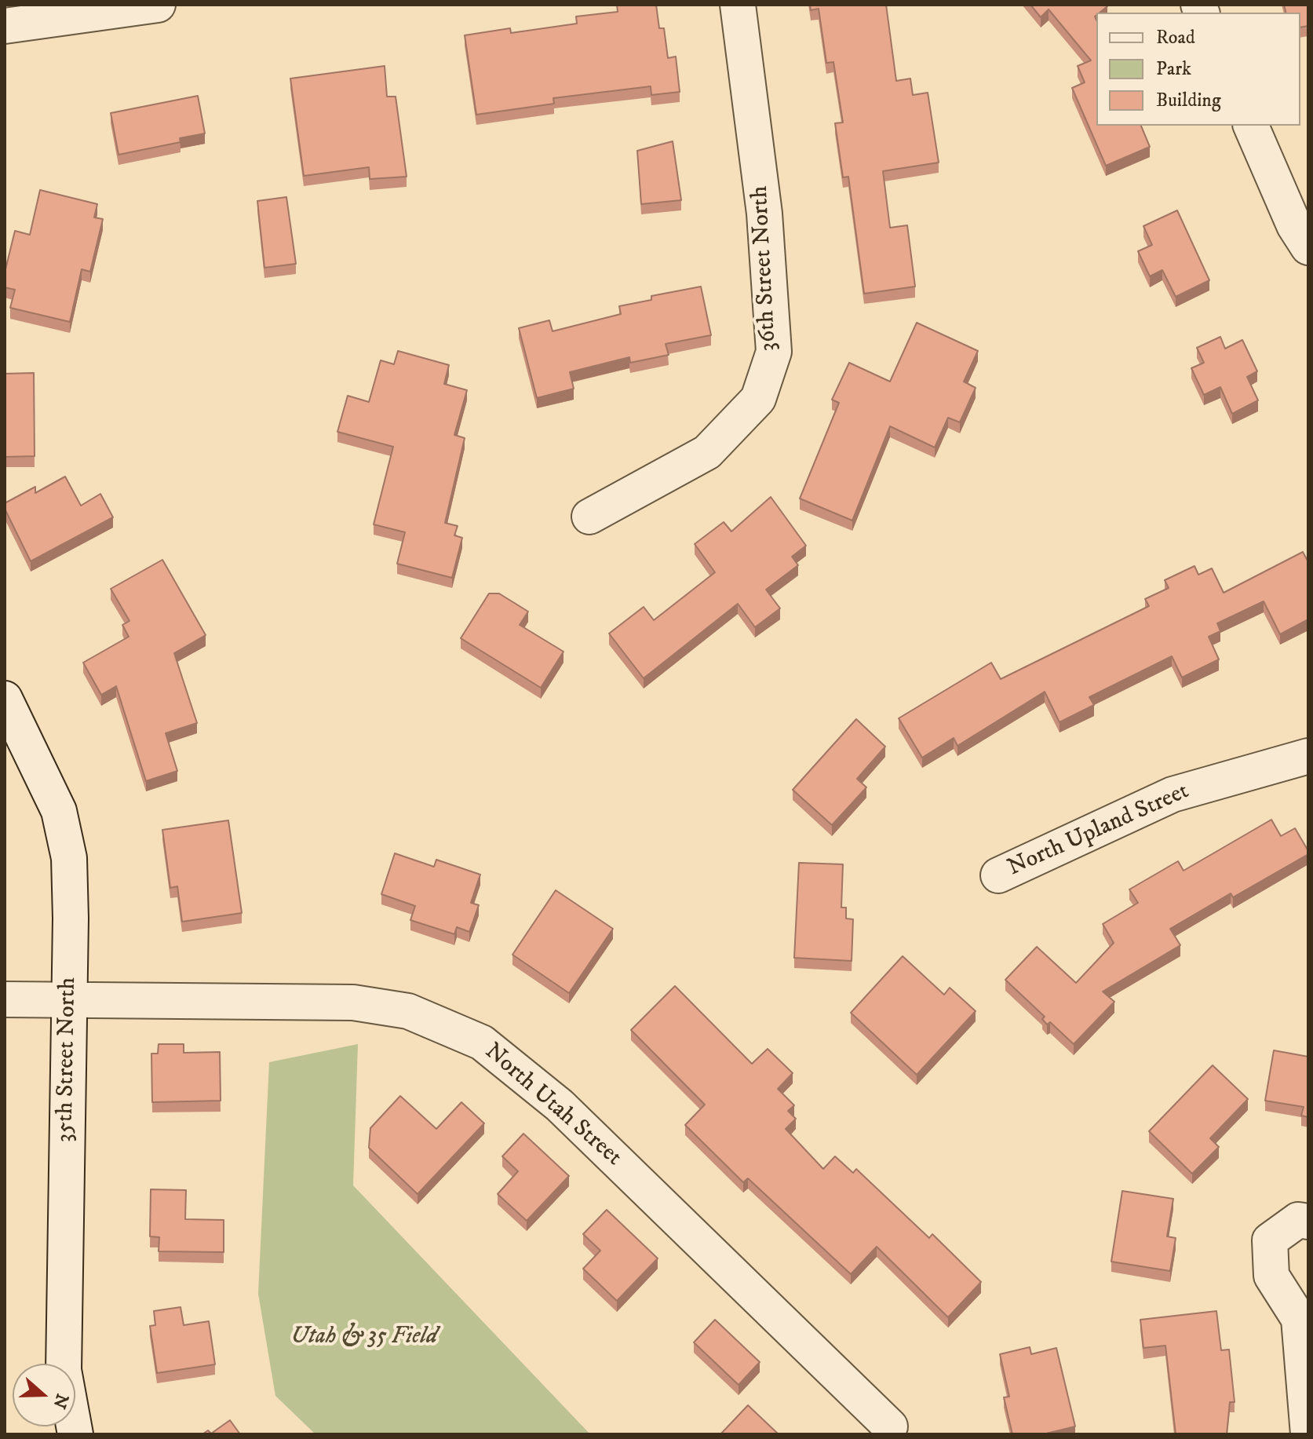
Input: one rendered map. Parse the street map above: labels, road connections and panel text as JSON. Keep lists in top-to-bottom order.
{
  "streets": {
    "street": [
      "36th Street North",
      "North Upland Street",
      "35th Street North",
      "North Utah Street"
    ]
  },
  "crossings": [
    ["35th Street North", "North Utah Street"]
  ],
  "parks": ["Utah & 35 Field"],
  "legend": ["Road", "Park", "Building"],
  "north": "right"
}
